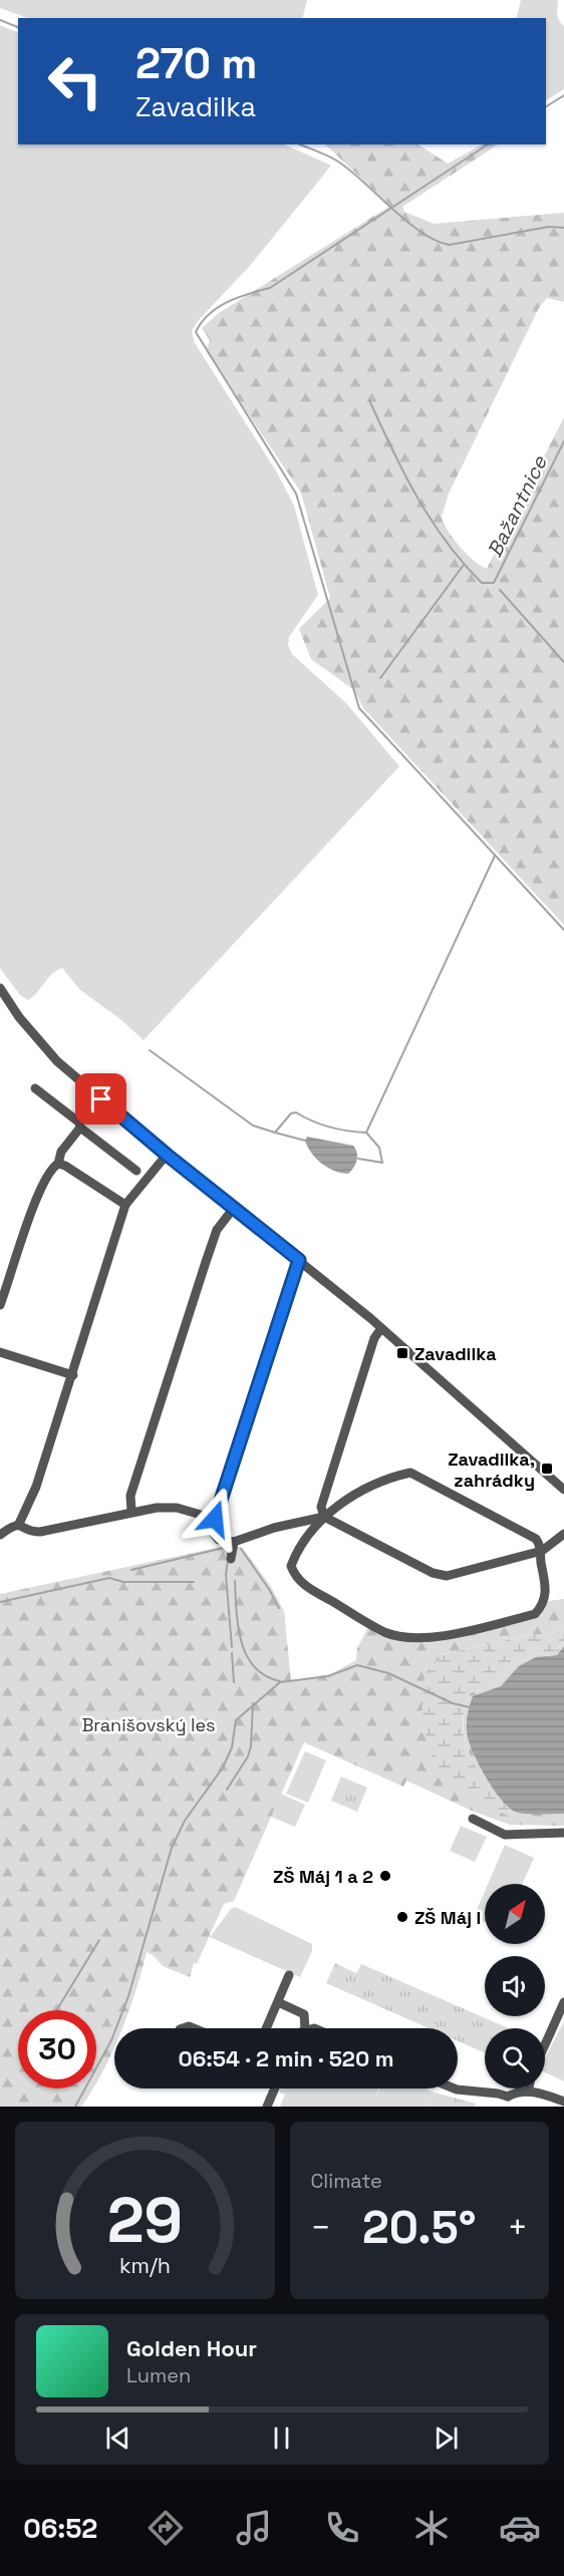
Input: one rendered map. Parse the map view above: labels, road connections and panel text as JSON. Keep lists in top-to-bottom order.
{
  "water": ["Bažantnice"],
  "parks": ["Branišovský les"],
  "places": {
    "transit": ["Zavadilka", "Zavadilka, zahrádky"],
    "other": ["ZŠ Máj 1 a 2", "ZŠ Máj I"]
  },
  "north": "top right",
  "page": {
    "turn": ["270 m", "Zavadilka"],
    "limit": "30",
    "trip": "06:54 · 2 min · 520 m",
    "tile": "Climate",
    "heat": ["−", "20.5°", "+"],
    "song": ["Golden Hour", "Lumen"],
    "tabs": "06:52",
    "gauge": ["29", "km/h"]
  }
}
